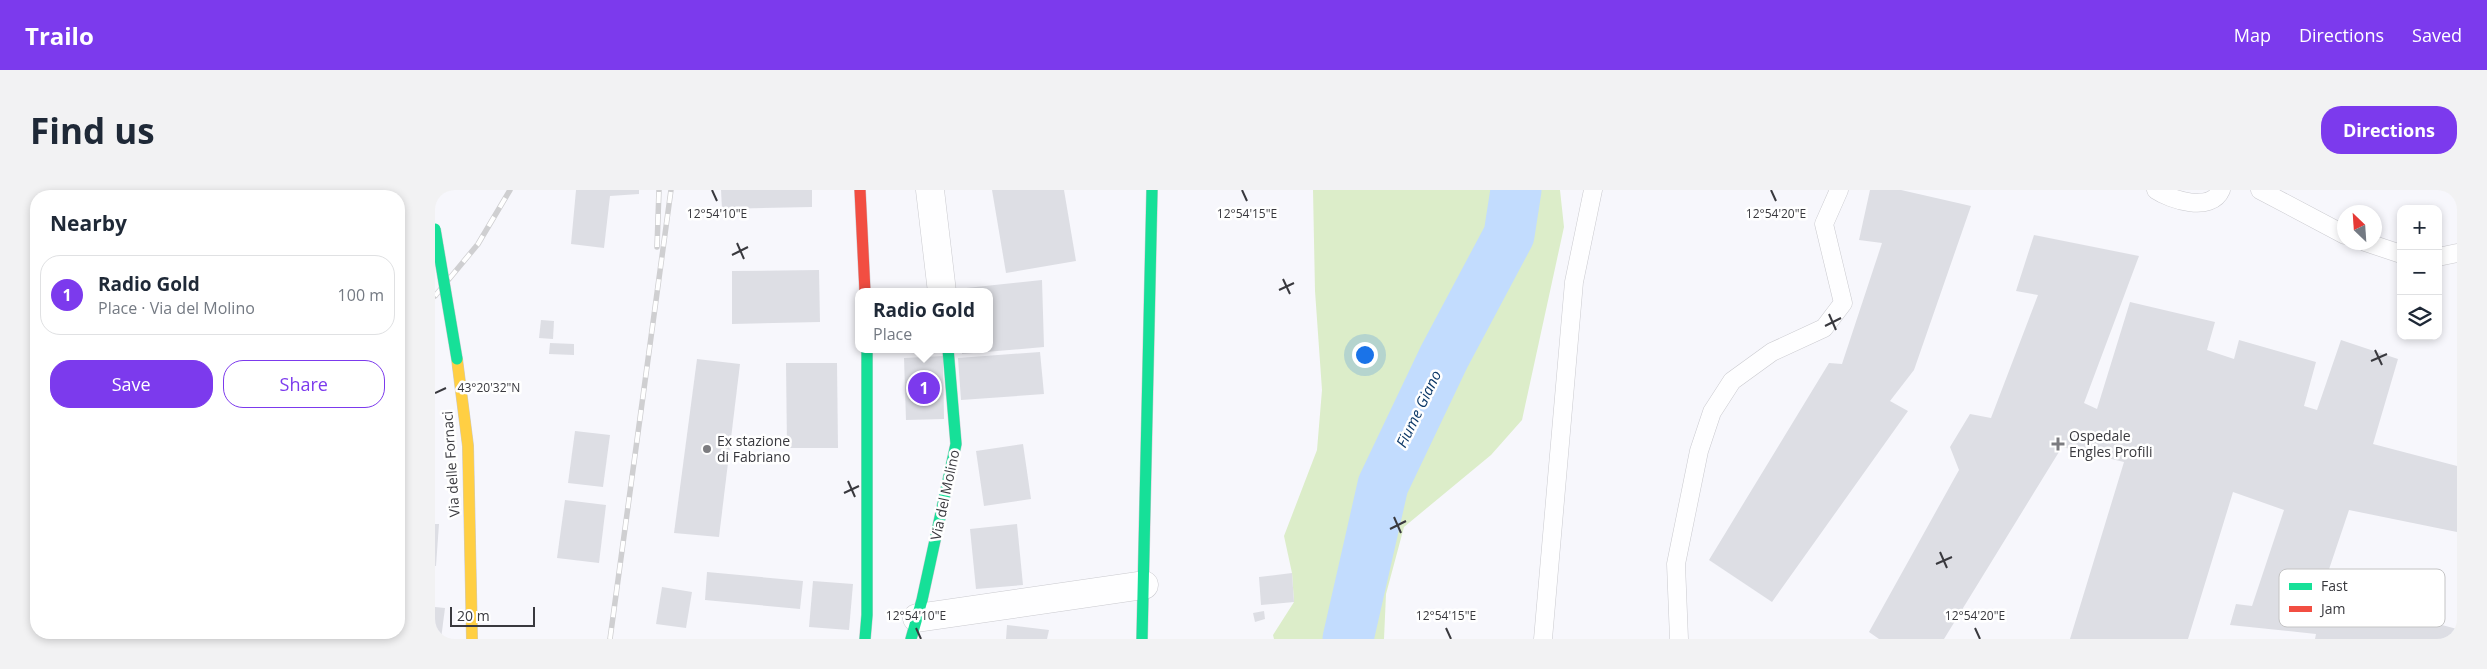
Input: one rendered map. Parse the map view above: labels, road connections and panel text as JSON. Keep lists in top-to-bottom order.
{
  "streets": {
    "street": ["Via delle Fornaci", "Via del Molino"]
  },
  "water": ["Fiume Giano"],
  "places": {
    "health": ["Ospedale Engles Profili"],
    "other": ["Ex stazione di Fabriano"]
  },
  "legend": ["Fast", "Jam"],
  "scale_bar": "20 m",
  "north": "top left",
  "page": {
    "header": "Trailo",
    "nav": ["Map", "Directions", "Saved"],
    "buttons": [
      "Directions",
      ["Save", "Share"]
    ],
    "title": "Find us",
    "heading": "Nearby",
    "map_buttons": ["+", "−"],
    "list": [
      {
        "mark": "1",
        "name": "Radio Gold",
        "note": "Place · Via del Molino",
        "value": "100 m"
      }
    ],
    "popup": ["Radio Gold", "Place"],
    "pins": "1",
    "scale": "20 m"
  },
  "coordinates": [
    "12°54'10\"E",
    "12°54'15\"E",
    "12°54'20\"E",
    "43°20'32\"N"
  ]
}
